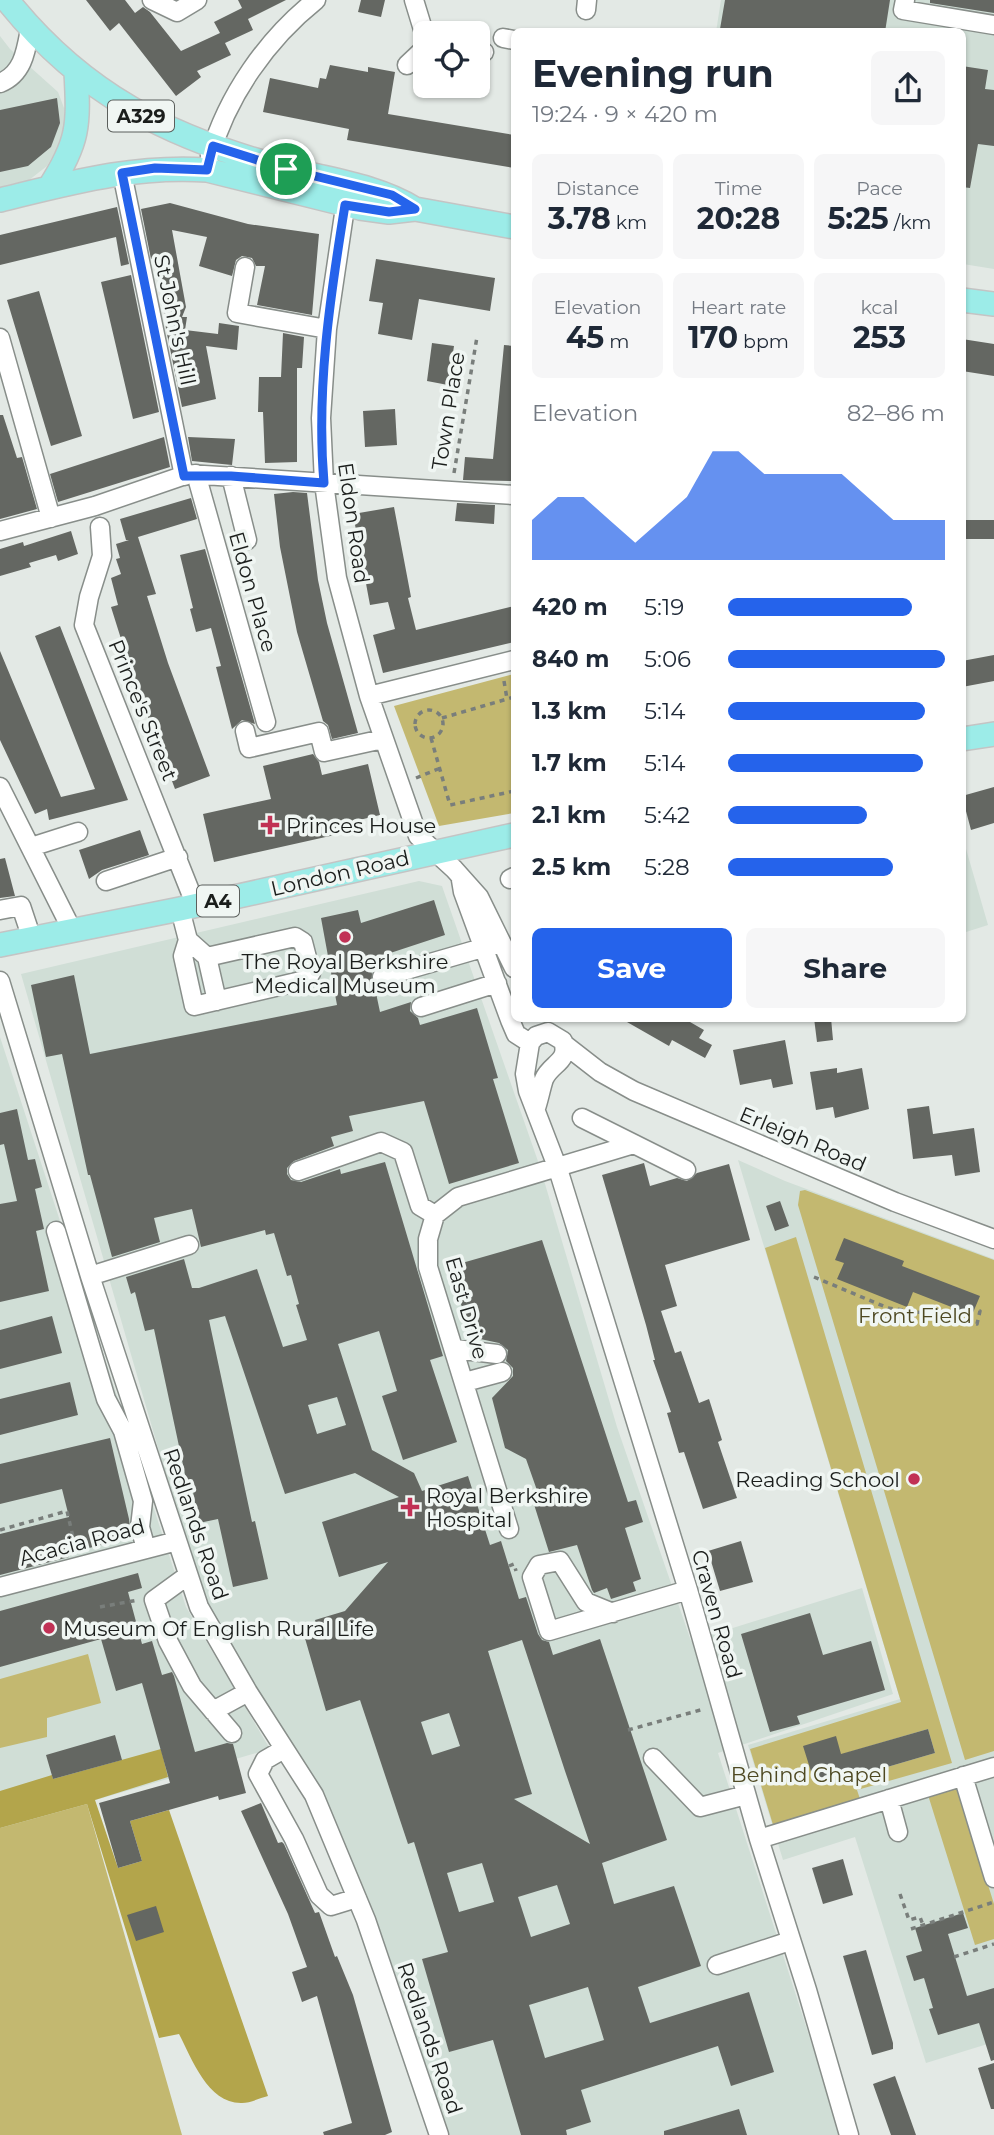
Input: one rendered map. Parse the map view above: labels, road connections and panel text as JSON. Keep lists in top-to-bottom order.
{
  "streets": {
    "main road": ["A329", "London Road", "A4"],
    "street": [
      "St John's Hill",
      "Eldon Road",
      "Eldon Place",
      "Prince's Street",
      "Erleigh Road",
      "East Drive",
      "Redlands Road",
      "Acacia Road",
      "Craven Road"
    ],
    "path": ["Town Place"]
  },
  "crossings": [
    ["A329", "St John's Hill"],
    ["A329", "Eldon Road"],
    ["St John's Hill", "Eldon Place"],
    ["Eldon Road", "London Road"],
    ["Prince's Street", "London Road"],
    ["Erleigh Road", "Craven Road"],
    ["Redlands Road", "Acacia Road"]
  ],
  "parks": ["Front Field", "Behind Chapel"],
  "places": {
    "health": ["Princes House", "Royal Berkshire Hospital"],
    "other": ["The Royal Berkshire Medical Museum", "Reading School", "Museum Of English Rural Life"]
  },
  "page": {
    "heading": ["Evening run", "19:24 · 9 × 420 m"],
    "stats": [
      ["Distance", "3.78 km"],
      ["Time", "20:28"],
      ["Pace", "5:25 /km"],
      ["Elevation", "45 m"],
      ["Heart rate", "170 bpm"],
      ["kcal", "253"]
    ],
    "chart": ["Elevation", "82–86 m"],
    "list": [
      {
        "name": "420 m",
        "note": "5:19"
      },
      {
        "name": "840 m",
        "note": "5:06"
      },
      {
        "name": "1.3 km",
        "note": "5:14"
      },
      {
        "name": "1.7 km",
        "note": "5:14"
      },
      {
        "name": "2.1 km",
        "note": "5:42"
      },
      {
        "name": "2.5 km",
        "note": "5:28"
      }
    ],
    "buttons": ["Save", "Share"]
  }
}
